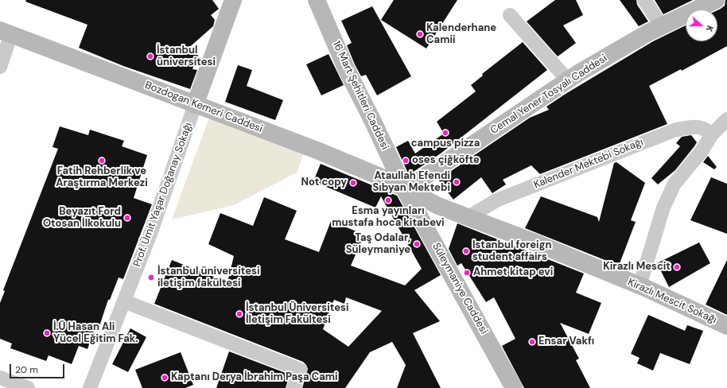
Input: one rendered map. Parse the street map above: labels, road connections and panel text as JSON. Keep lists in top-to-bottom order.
{
  "streets": {
    "street": [
      "Cemal Yener Tosyalı Caddesi",
      "16 Mart Şehitleri Caddesi",
      "Bozdogan Kemeri Caddesi",
      "Kalender Mektebi Sokağı",
      "Prof. Ümit Yaşar Doğanay Sokağı",
      "Süleymaniye Caddesi",
      "Kirazlı Mescit Sokağı"
    ]
  },
  "crossings": [
    ["Cemal Yener Tosyalı Caddesi", "16 Mart Şehitleri Caddesi"],
    ["Cemal Yener Tosyalı Caddesi", "Bozdogan Kemeri Caddesi"],
    ["Cemal Yener Tosyalı Caddesi", "Süleymaniye Caddesi"],
    ["Cemal Yener Tosyalı Caddesi", "Kirazlı Mescit Sokağı"],
    ["16 Mart Şehitleri Caddesi", "Bozdogan Kemeri Caddesi"],
    ["16 Mart Şehitleri Caddesi", "Süleymaniye Caddesi"],
    ["16 Mart Şehitleri Caddesi", "Kirazlı Mescit Sokağı"],
    ["Bozdogan Kemeri Caddesi", "Prof. Ümit Yaşar Doğanay Sokağı"],
    ["Bozdogan Kemeri Caddesi", "Süleymaniye Caddesi"],
    ["Bozdogan Kemeri Caddesi", "Kirazlı Mescit Sokağı"],
    ["Kalender Mektebi Sokağı", "Kirazlı Mescit Sokağı"],
    ["Süleymaniye Caddesi", "Kirazlı Mescit Sokağı"]
  ],
  "places": [
    "Kalenderhane Camii",
    "İstanbul üniversitesi",
    "campus pizza",
    "Fatih Rehberlik ve Araştırma Merkezi",
    "oses çiğköfte",
    "Ataullah Efendi Sıbyan Mektebi",
    "Not copy",
    "Esma yayınları mustafa hoca kitabevi",
    "Beyazıt Ford Otosan İlkokulu",
    "Taş Odalar, Süleymaniye",
    "Istanbul foreign student affairs",
    "Kirazlı Mescit",
    "Ahmet kitap evi",
    "İstanbul üniversitesi iletişim fakültesi",
    "İstanbul Üniversitesi İletişim Fakültesi",
    "İ.Ü Hasan Ali Yücel Eğitim Fak.",
    "Ensar Vakfı",
    "Kaptanı Derya İbrahim Paşa Cami"
  ],
  "scale_bar": "20 m",
  "north": "right"
}
